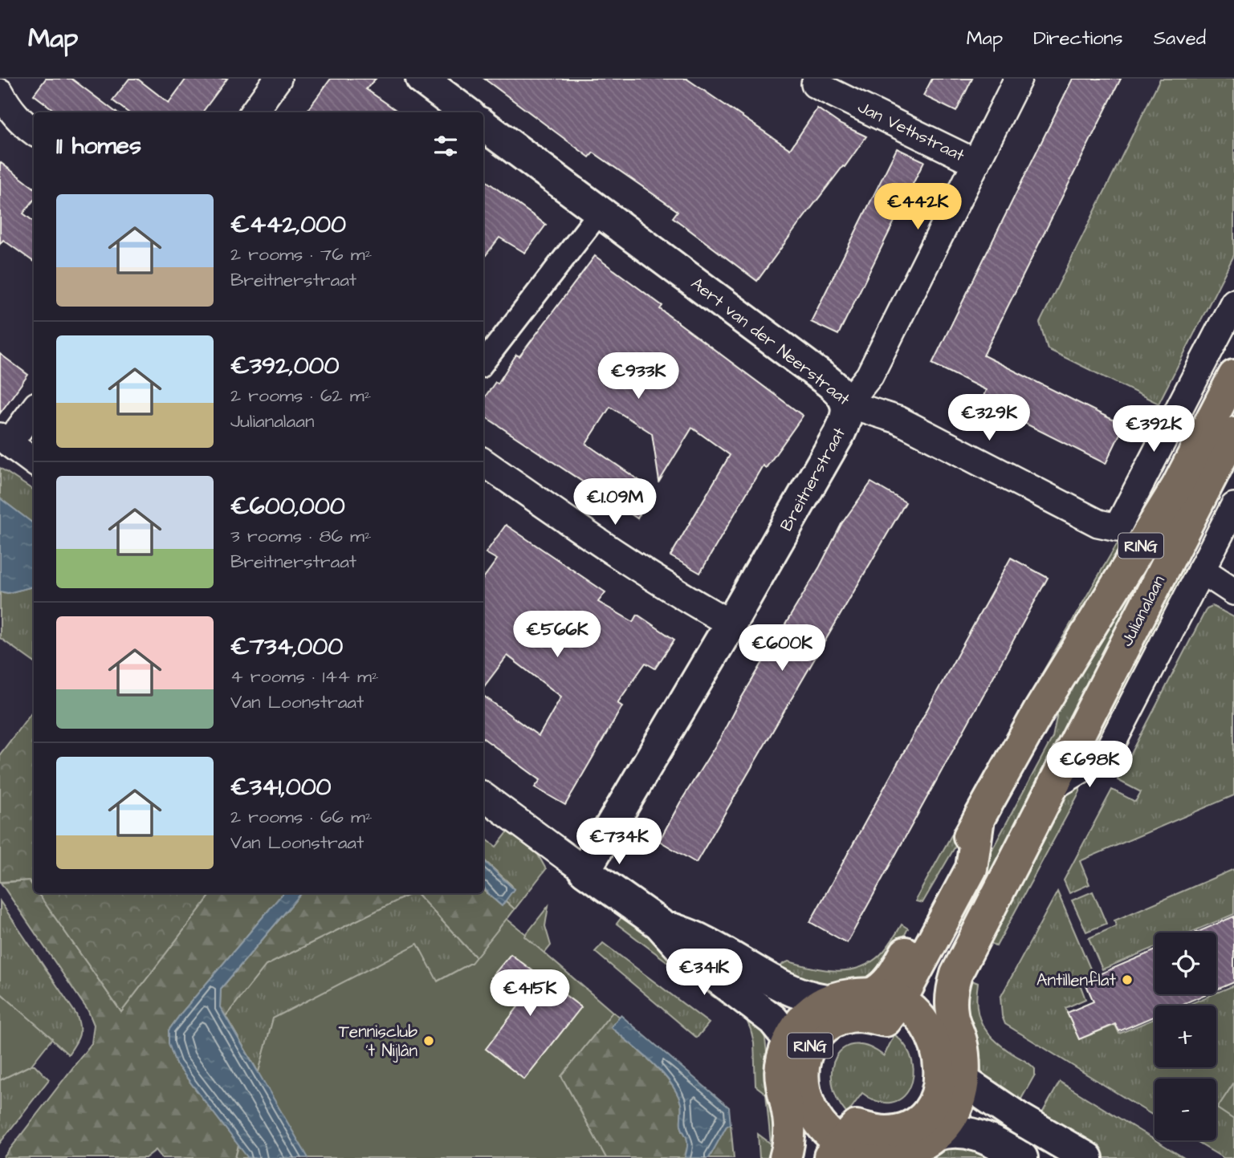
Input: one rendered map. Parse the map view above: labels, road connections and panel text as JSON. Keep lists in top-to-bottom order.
{
  "streets": {
    "main road": ["RING", "Julianalaan"],
    "street": ["Jan Vethstraat", "Aert van der Neerstraat", "Breitnerstraat"]
  },
  "crossings": [
    ["Jan Vethstraat", "Breitnerstraat"],
    ["Aert van der Neerstraat", "Breitnerstraat"],
    ["RING", "Julianalaan"]
  ],
  "places": ["Antillenflat", "Tennisclub 't Nijlân"],
  "page": {
    "header": "Map",
    "nav": ["Map", "Directions", "Saved"],
    "heading": "11 homes",
    "list": [
      {
        "name": "€442,000",
        "note": "2 rooms · 76 m² · Breitnerstraat"
      },
      {
        "name": "€392,000",
        "note": "2 rooms · 62 m² · Julianalaan"
      },
      {
        "name": "€600,000",
        "note": "3 rooms · 86 m² · Breitnerstraat"
      },
      {
        "name": "€734,000",
        "note": "4 rooms · 144 m² · Van Loonstraat"
      },
      {
        "name": "€341,000",
        "note": "2 rooms · 66 m² · Van Loonstraat"
      }
    ],
    "price": [
      "€442K",
      "€933K",
      "€329K",
      "€392K",
      "€1.09M",
      "€566K",
      "€600K",
      "€698K",
      "€734K",
      "€341K",
      "€415K"
    ],
    "map_buttons": ["+", "−"]
  }
}
